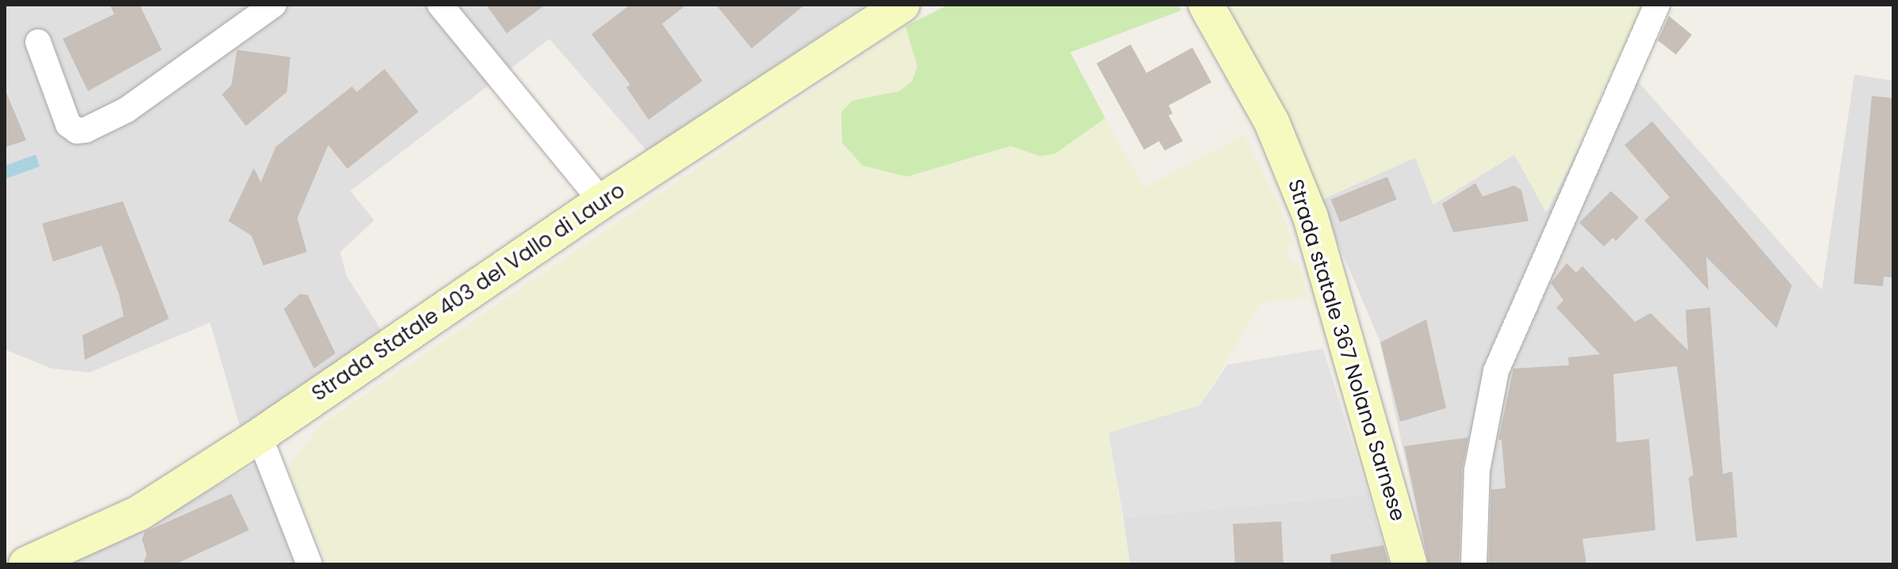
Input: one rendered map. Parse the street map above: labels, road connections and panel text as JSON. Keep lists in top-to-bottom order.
{
  "streets": {
    "main road": ["Strada Statale 403 del Vallo di Lauro", "Strada statale 367 Nolana Sarnese"]
  }
}
